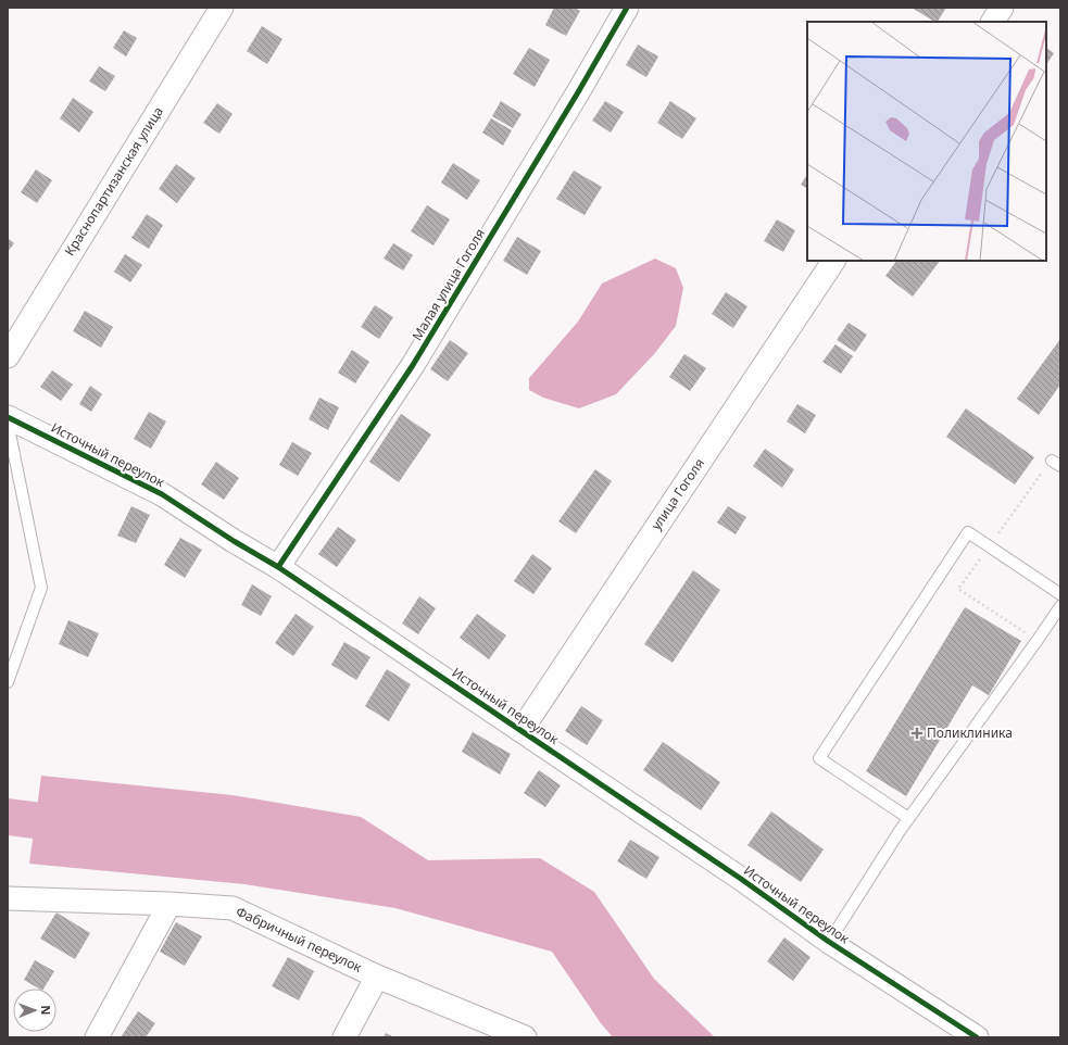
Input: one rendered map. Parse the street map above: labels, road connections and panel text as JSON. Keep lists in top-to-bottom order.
{
  "streets": {
    "street": [
      "Краснопартизанская улица",
      "Малая улица Гоголя",
      "Источный переулок",
      "улица Гоголя",
      "Фабричный переулок"
    ]
  },
  "crossings": [
    ["Малая улица Гоголя", "Источный переулок"],
    ["Источный переулок", "улица Гоголя"]
  ],
  "places": {
    "health": ["Поликлиника"]
  },
  "north": "right"
}
